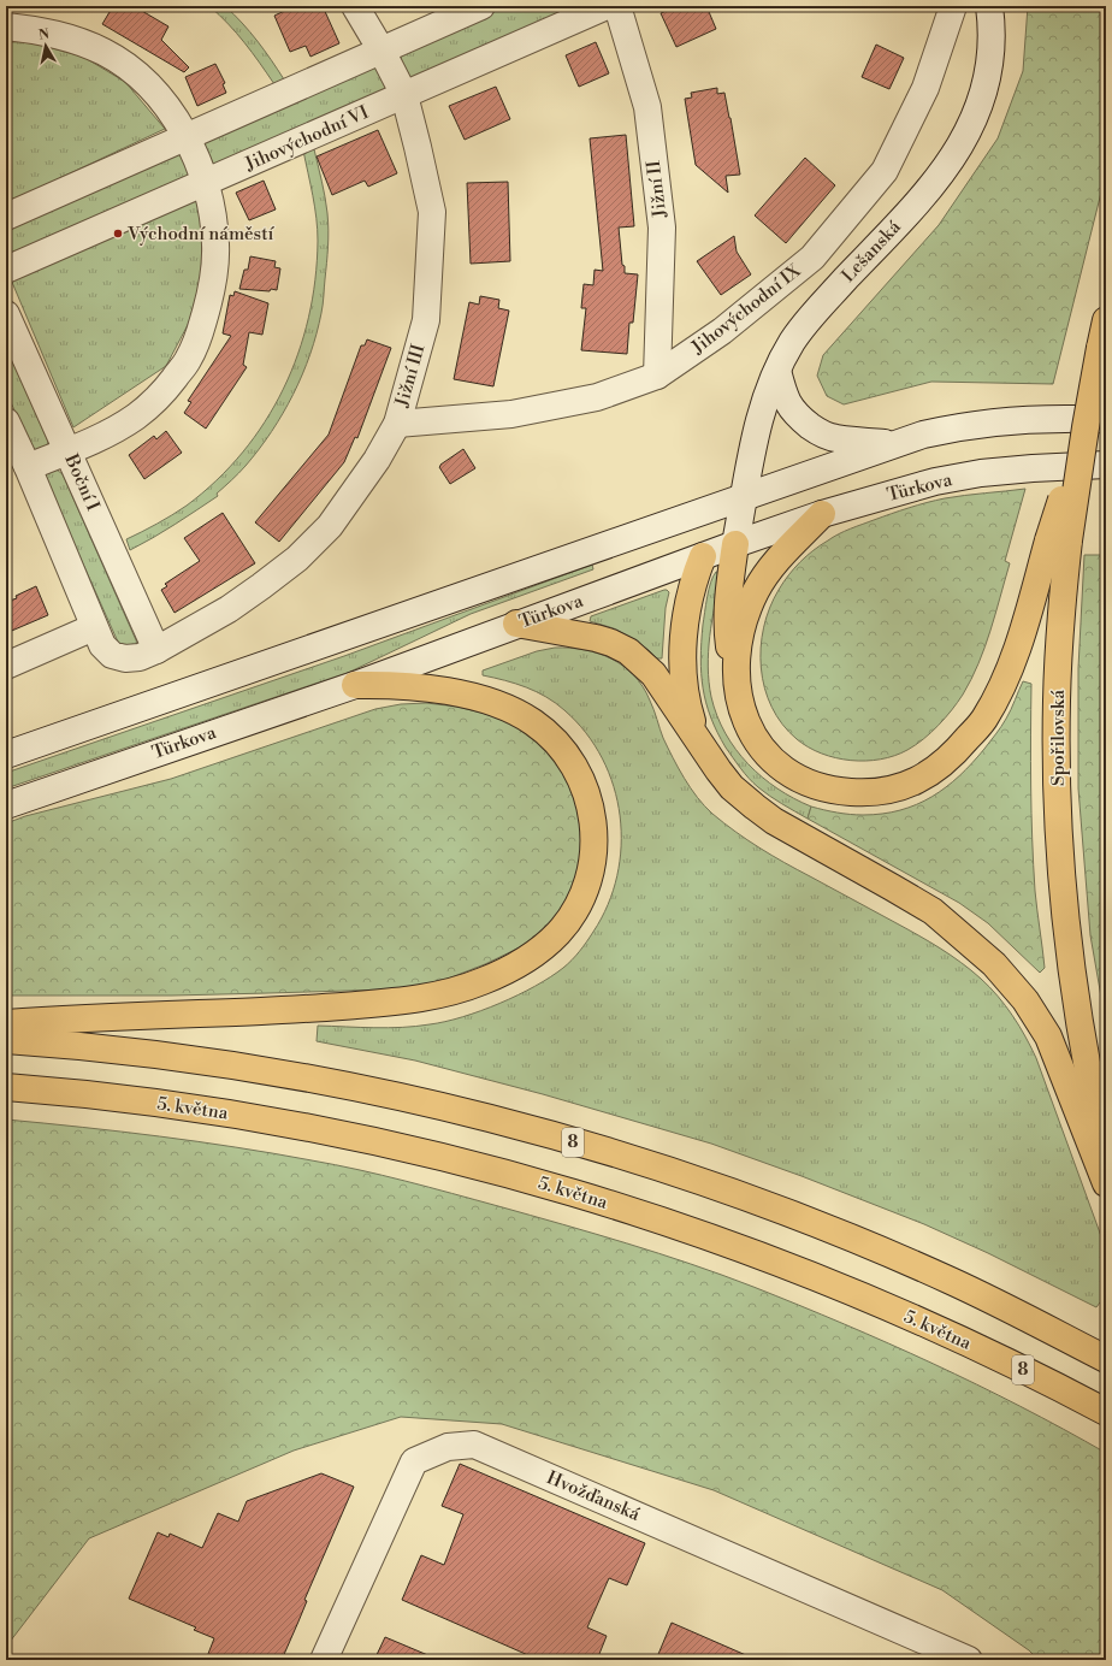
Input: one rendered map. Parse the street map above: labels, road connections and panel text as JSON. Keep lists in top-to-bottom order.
{
  "streets": {
    "highway": ["Spořilovská", "5. května", "8"],
    "street": [
      "Jihovýchodní VI",
      "Jižní II",
      "Lešanská",
      "Jihovýchodní IX",
      "Jižní III",
      "Boční I",
      "Türkova",
      "Hvožďanská"
    ]
  },
  "crossings": [
    ["Jihovýchodní VI", "Jižní III"],
    ["Jižní II", "Jihovýchodní IX"],
    ["Lešanská", "Türkova"],
    ["Jihovýchodní IX", "Jižní III"],
    ["Jižní III", "Boční I"]
  ],
  "places": ["Východní náměstí"],
  "north": "top"
}
